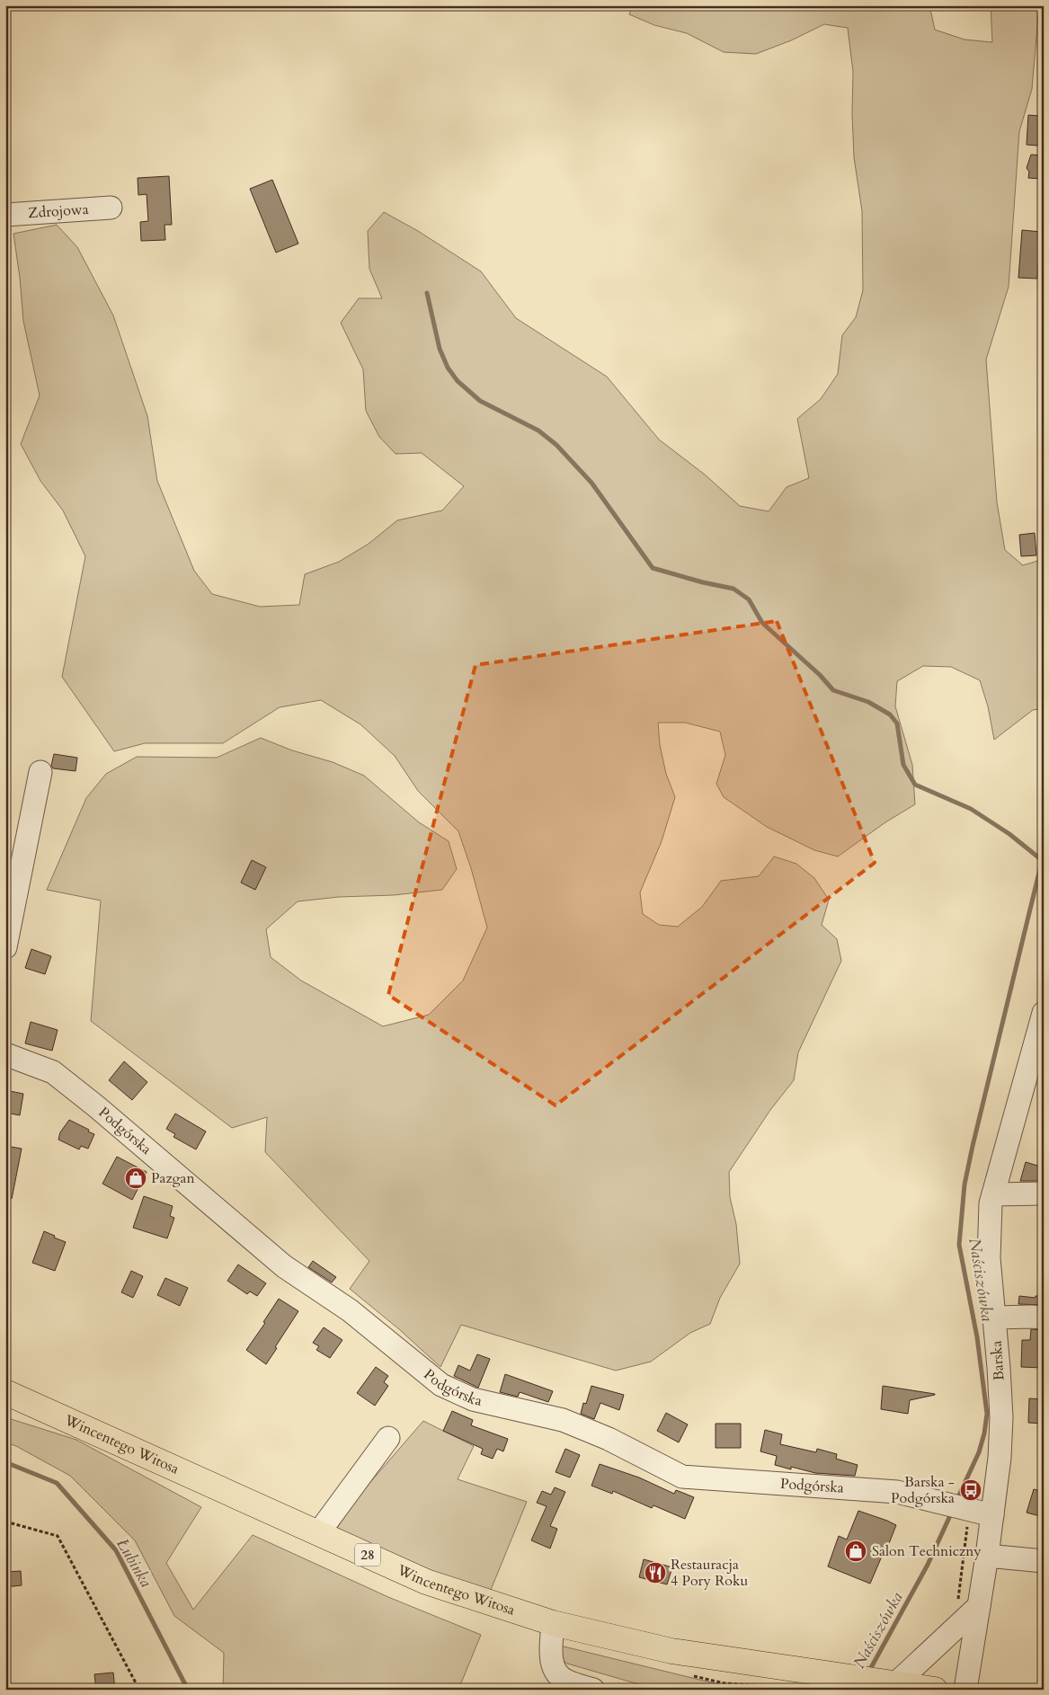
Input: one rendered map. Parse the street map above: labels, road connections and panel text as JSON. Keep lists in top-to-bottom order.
{
  "streets": {
    "main road": ["Wincentego Witosa", "28"],
    "street": ["Zdrojowa", "Podgórska", "Barska"]
  },
  "crossings": [
    ["Podgórska", "Barska"]
  ],
  "water": ["Naściszówka", "Łubinka"],
  "places": {
    "shop": ["Pazgan", "Salon Techniczny"],
    "bus stop": ["Barska - Podgórska"],
    "restaurant": ["Restauracja 4 Pory Roku"]
  }
}
